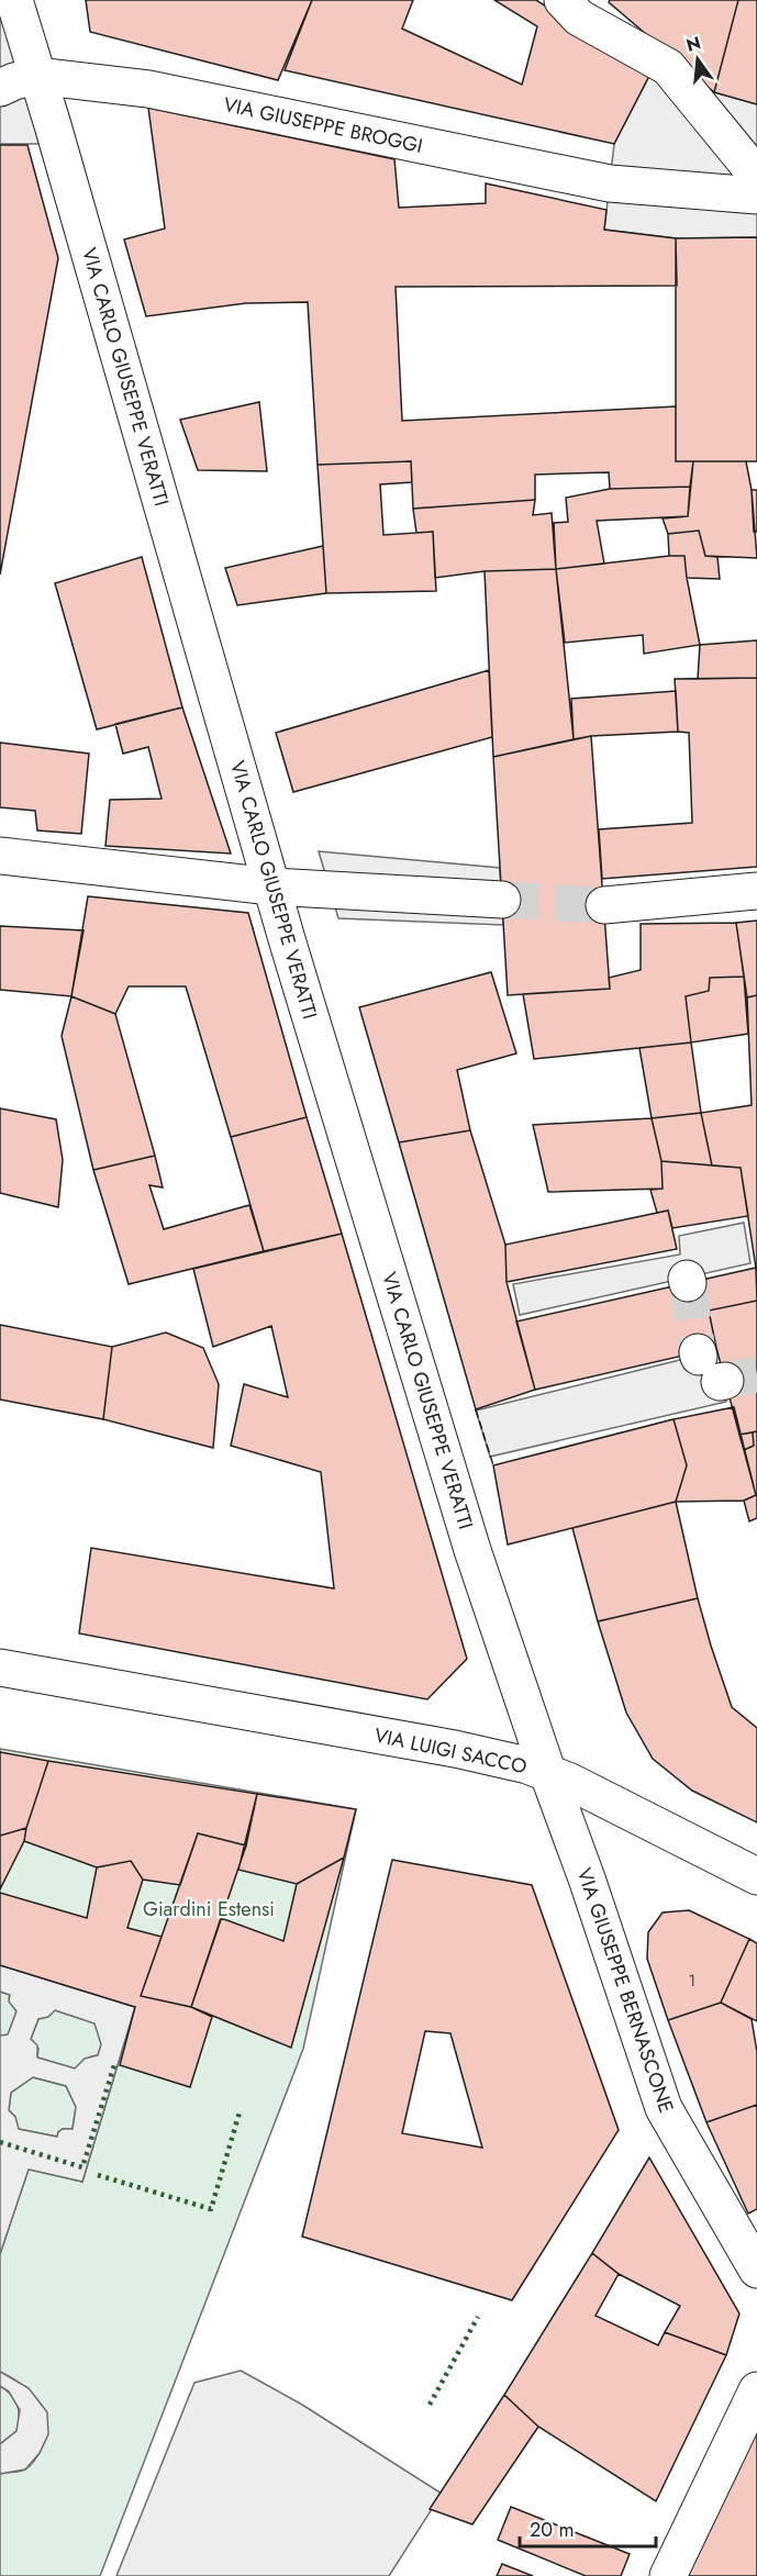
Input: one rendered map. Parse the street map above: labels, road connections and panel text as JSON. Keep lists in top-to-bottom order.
{
  "streets": {
    "main road": [
      "VIA GIUSEPPE BROGGI",
      "VIA CARLO GIUSEPPE VERATTI",
      "VIA LUIGI SACCO",
      "VIA GIUSEPPE BERNASCONE"
    ]
  },
  "crossings": [
    ["VIA GIUSEPPE BROGGI", "VIA CARLO GIUSEPPE VERATTI"],
    ["VIA CARLO GIUSEPPE VERATTI", "VIA LUIGI SACCO"],
    ["VIA CARLO GIUSEPPE VERATTI", "VIA GIUSEPPE BERNASCONE"],
    ["VIA LUIGI SACCO", "VIA GIUSEPPE BERNASCONE"]
  ],
  "parks": ["Giardini Estensi"],
  "house_numbers": ["1"],
  "scale_bar": "20 m",
  "north": "top"
}
